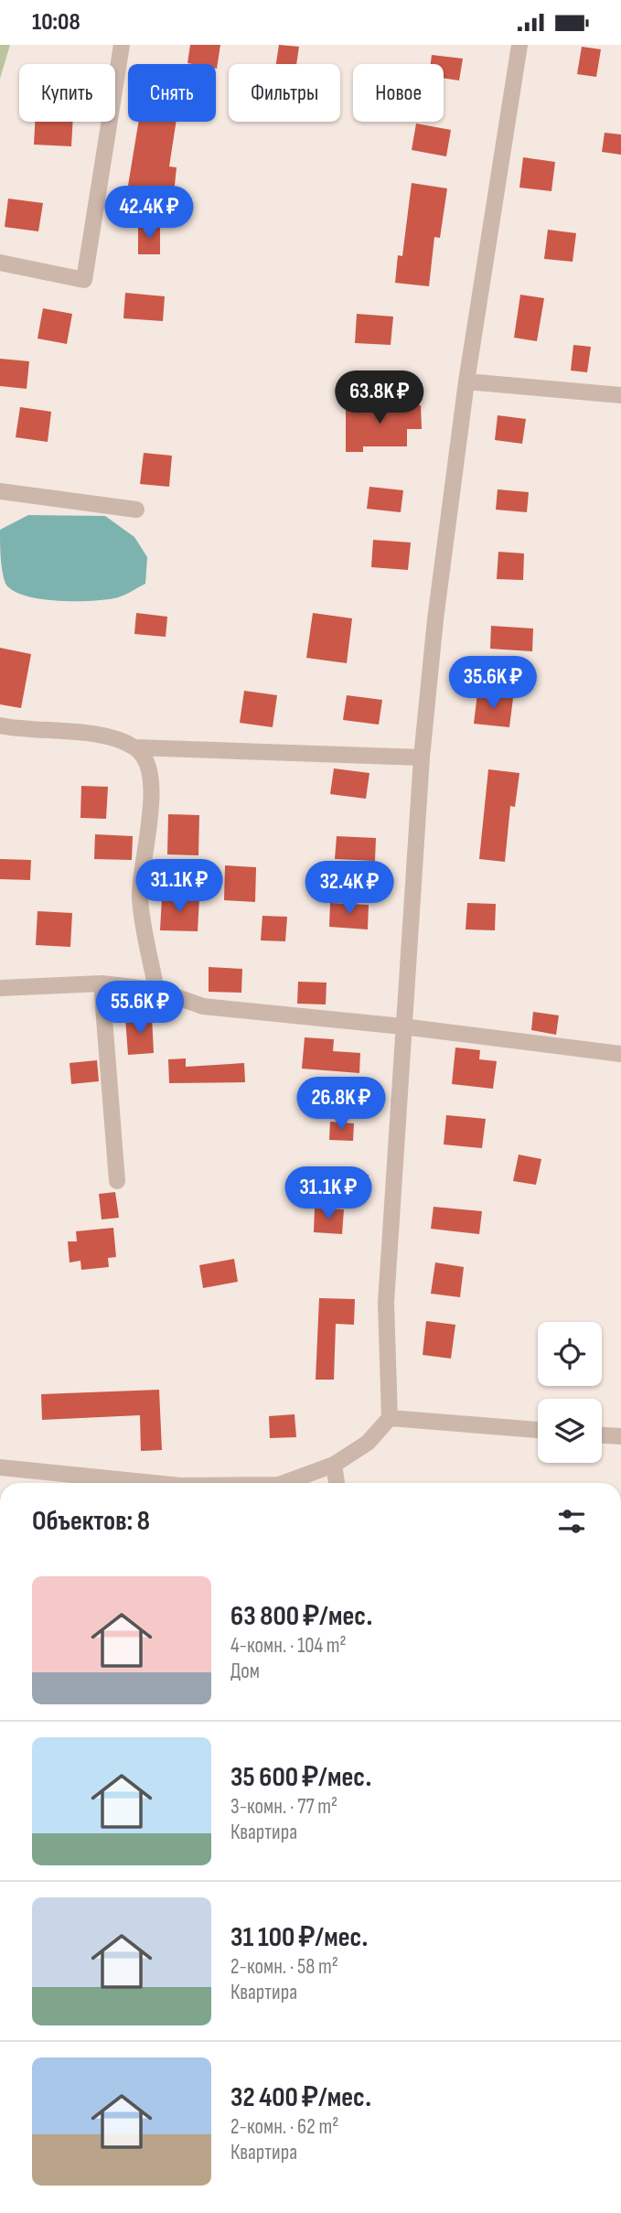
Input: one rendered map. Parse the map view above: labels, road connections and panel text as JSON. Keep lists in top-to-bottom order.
{
  "page": {
    "status": "10:08",
    "chip": [
      "Купить",
      "Снять",
      "Фильтры",
      "Новое"
    ],
    "price": [
      "42.4K ₽",
      "63.8K ₽",
      "35.6K ₽",
      "31.1K ₽",
      "32.4K ₽",
      "55.6K ₽",
      "26.8K ₽",
      "31.1K ₽"
    ],
    "heading": "Объектов: 8",
    "list": [
      {
        "name": "63 800 ₽/мес.",
        "note": "4-комн. · 104 m² · Дом"
      },
      {
        "name": "35 600 ₽/мес.",
        "note": "3-комн. · 77 m² · Квартира"
      },
      {
        "name": "31 100 ₽/мес.",
        "note": "2-комн. · 58 m² · Квартира"
      },
      {
        "name": "32 400 ₽/мес.",
        "note": "2-комн. · 62 m² · Квартира"
      }
    ]
  }
}
